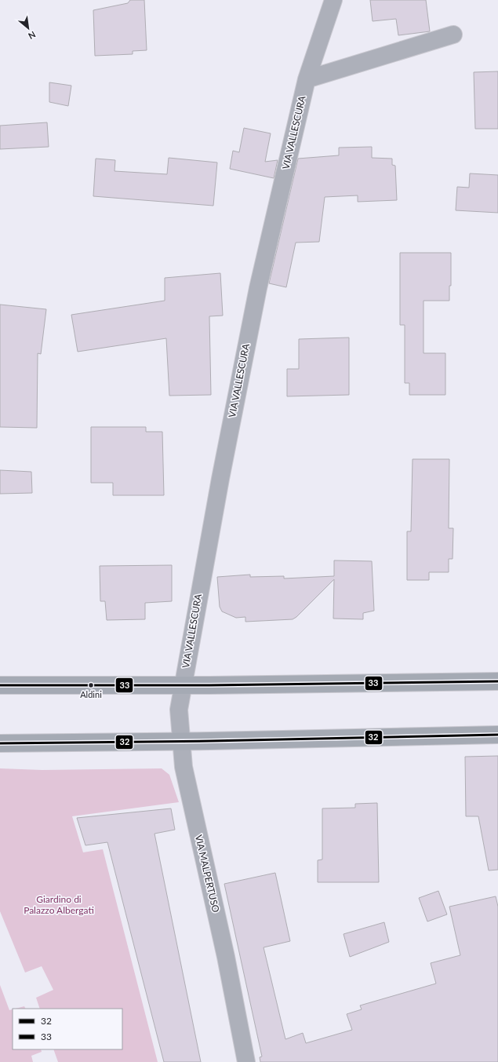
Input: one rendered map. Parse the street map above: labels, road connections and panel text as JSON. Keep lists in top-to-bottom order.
{
  "streets": {
    "street": ["VIA VALLESCURA", "VIA MALPERTUSO"]
  },
  "crossings": [
    ["VIA VALLESCURA", "VIA MALPERTUSO"]
  ],
  "parks": ["Giardino di Palazzo Albergati"],
  "places": ["Aldini"],
  "lines": ["transit line 33", "transit line 32"],
  "legend": ["32", "33"],
  "north": "bottom right"
}
